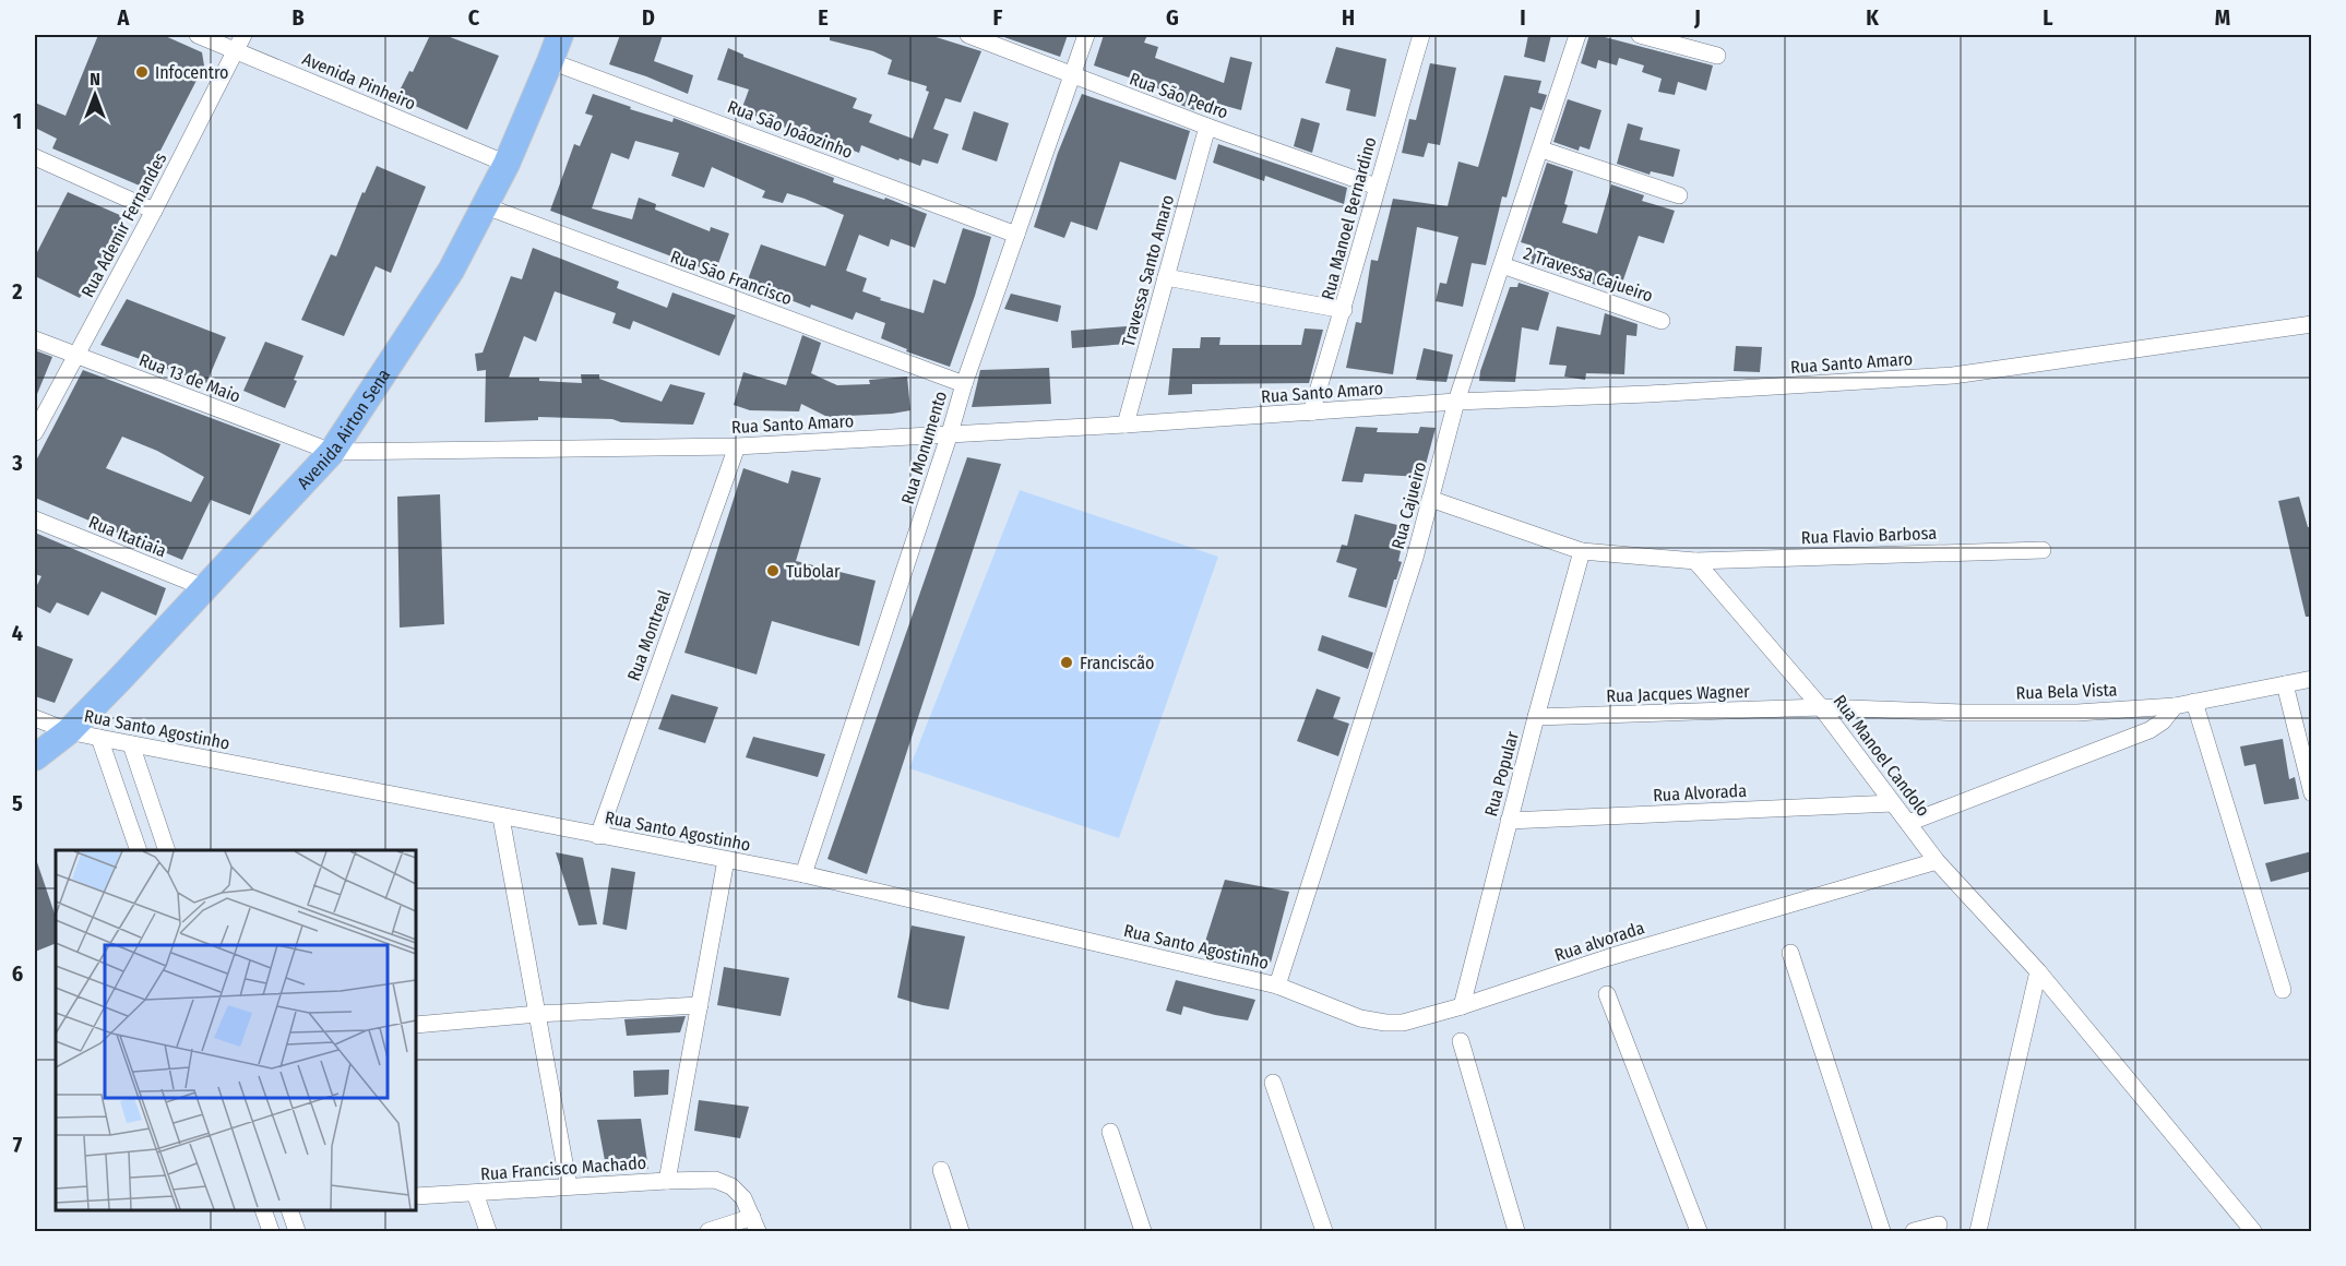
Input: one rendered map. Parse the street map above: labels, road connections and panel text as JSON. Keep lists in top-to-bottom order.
{
  "streets": {
    "main road": ["Avenida Airton Sena"],
    "street": [
      "Avenida Pinheiro",
      "Rua São Pedro",
      "Rua São Joãozinho",
      "Rua Manoel Bernardino",
      "Rua Ademir Fernandes",
      "Travessa Santo Amaro",
      "2 Travessa Cajueiro",
      "Rua São Francisco",
      "Rua Santo Amaro",
      "Rua 13 de Maio",
      "Rua Monumento",
      "Rua Cajueiro",
      "Rua Flavio Barbosa",
      "Rua Itatiaia",
      "Rua Montreal",
      "Rua Bela Vista",
      "Rua Jacques Wagner",
      "Rua Santo Agostinho",
      "Rua Manoel Candolo",
      "Rua Popular",
      "Rua Alvorada",
      "Rua alvorada",
      "Rua Francisco Machado"
    ]
  },
  "crossings": [
    ["Avenida Pinheiro", "Rua Ademir Fernandes"],
    ["Avenida Pinheiro", "Avenida Airton Sena"],
    ["Rua São Pedro", "Rua Manoel Bernardino"],
    ["Rua São Pedro", "Travessa Santo Amaro"],
    ["Rua São Pedro", "Rua Monumento"],
    ["Rua São Joãozinho", "Avenida Airton Sena"],
    ["Rua São Joãozinho", "Rua Monumento"],
    ["Rua Manoel Bernardino", "Rua Santo Amaro"],
    ["Rua Ademir Fernandes", "Rua 13 de Maio"],
    ["Travessa Santo Amaro", "Rua Santo Amaro"],
    ["2 Travessa Cajueiro", "Rua Cajueiro"],
    ["Rua São Francisco", "Avenida Airton Sena"],
    ["Rua São Francisco", "Rua Monumento"],
    ["Rua Santo Amaro", "Rua 13 de Maio"],
    ["Rua Santo Amaro", "Avenida Airton Sena"],
    ["Rua Santo Amaro", "Rua Monumento"],
    ["Rua Santo Amaro", "Rua Cajueiro"],
    ["Rua Santo Amaro", "Rua Montreal"],
    ["Rua 13 de Maio", "Avenida Airton Sena"],
    ["Avenida Airton Sena", "Rua Itatiaia"],
    ["Avenida Airton Sena", "Rua Santo Agostinho"],
    ["Rua Monumento", "Rua Santo Agostinho"],
    ["Rua Cajueiro", "Rua Flavio Barbosa"],
    ["Rua Cajueiro", "Rua Santo Agostinho"],
    ["Rua Cajueiro", "Rua alvorada"],
    ["Rua Flavio Barbosa", "Rua Manoel Candolo"],
    ["Rua Flavio Barbosa", "Rua Popular"],
    ["Rua Montreal", "Rua Santo Agostinho"],
    ["Rua Bela Vista", "Rua Jacques Wagner"],
    ["Rua Bela Vista", "Rua Manoel Candolo"],
    ["Rua Jacques Wagner", "Rua Manoel Candolo"],
    ["Rua Jacques Wagner", "Rua Popular"],
    ["Rua Santo Agostinho", "Rua alvorada"],
    ["Rua Manoel Candolo", "Rua Alvorada"],
    ["Rua Manoel Candolo", "Rua alvorada"],
    ["Rua Popular", "Rua Alvorada"],
    ["Rua Popular", "Rua alvorada"]
  ],
  "places": ["Infocentro", "Tubolar", "Franciscão"],
  "north": "top",
  "grid": {
    "columns": [
      "A",
      "B",
      "C",
      "D",
      "E",
      "F",
      "G",
      "H",
      "I",
      "J",
      "K",
      "L",
      "M"
    ],
    "rows": [
      "1",
      "2",
      "3",
      "4",
      "5",
      "6",
      "7"
    ]
  }
}
